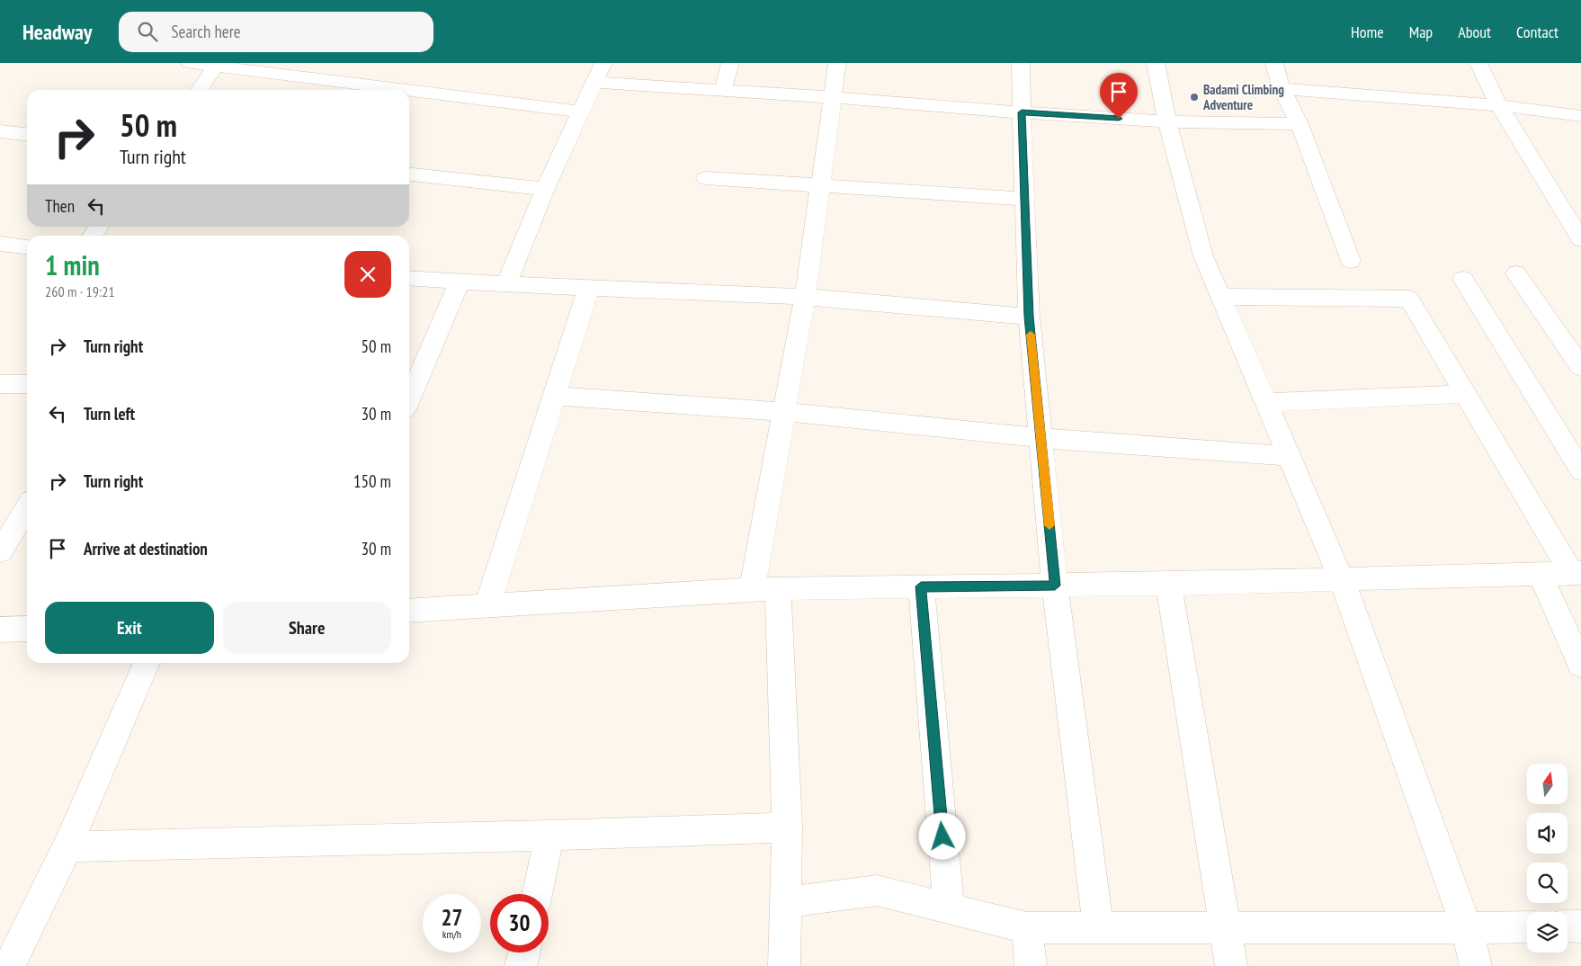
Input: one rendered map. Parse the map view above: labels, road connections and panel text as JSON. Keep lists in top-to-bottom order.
{
  "places": ["Badami Climbing Adventure"],
  "north": "top",
  "page": {
    "header": "Headway",
    "search": "Search here",
    "nav": [
      "Home",
      "Map",
      "About",
      "Contact"
    ],
    "turn": ["50 m", "Turn right"],
    "then": "Then",
    "heading": ["1 min", "260 m · 19:21"],
    "list": [
      {
        "name": "Turn right",
        "value": "50 m"
      },
      {
        "name": "Turn left",
        "value": "30 m"
      },
      {
        "name": "Turn right",
        "value": "150 m"
      },
      {
        "name": "Arrive at destination",
        "value": "30 m"
      }
    ],
    "buttons": ["Exit", "Share"],
    "speed": "27 km/h",
    "limit": "30"
  }
}
